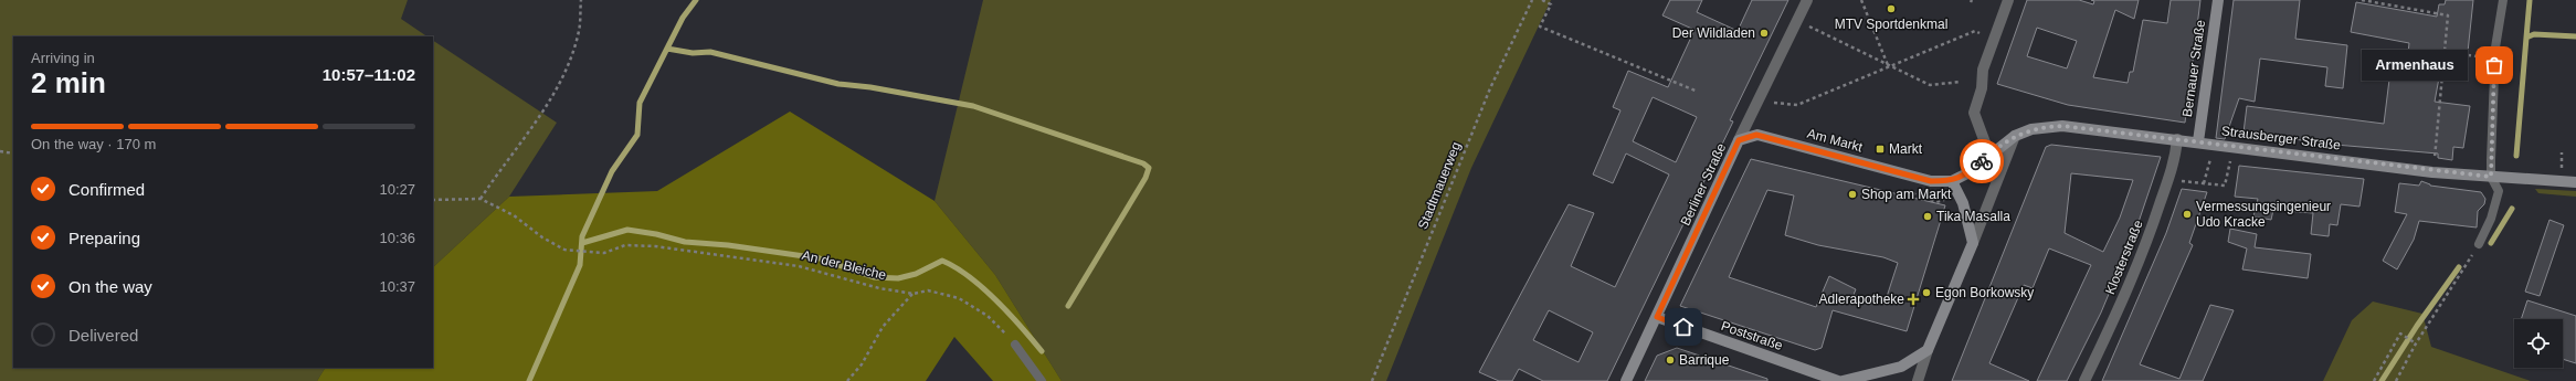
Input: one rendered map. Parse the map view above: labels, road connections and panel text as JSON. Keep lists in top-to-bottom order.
{
  "streets": {
    "street": [
      "Bernauer Straße",
      "Strausberger Straße",
      "Am Markt",
      "Berliner Straße",
      "Klosterstraße",
      "Poststraße"
    ],
    "path": ["Stadtmauerweg", "An der Bleiche"]
  },
  "crossings": [
    ["Bernauer Straße", "Strausberger Straße"],
    ["Strausberger Straße", "Klosterstraße"],
    ["Am Markt", "Berliner Straße"],
    ["Berliner Straße", "Poststraße"]
  ],
  "places": {
    "other": [
      "MTV Sportdenkmal",
      "Der Wildladen",
      "Armenhaus",
      "Shop am Markt",
      "Vermessungsingenieur Udo Kracke",
      "Tika Masalla",
      "Egon Borkowsky",
      "Barrique"
    ],
    "transit": ["Markt"],
    "health": ["Adlerapotheke"]
  },
  "page": {
    "heading": ["2 min", "Arriving in", "10:57–11:02"],
    "bubble": "Armenhaus",
    "bar": "On the way · 170 m",
    "list": [
      ["Confirmed", "10:27"],
      ["Preparing", "10:36"],
      ["On the way", "10:37"],
      "Delivered"
    ]
  }
}
